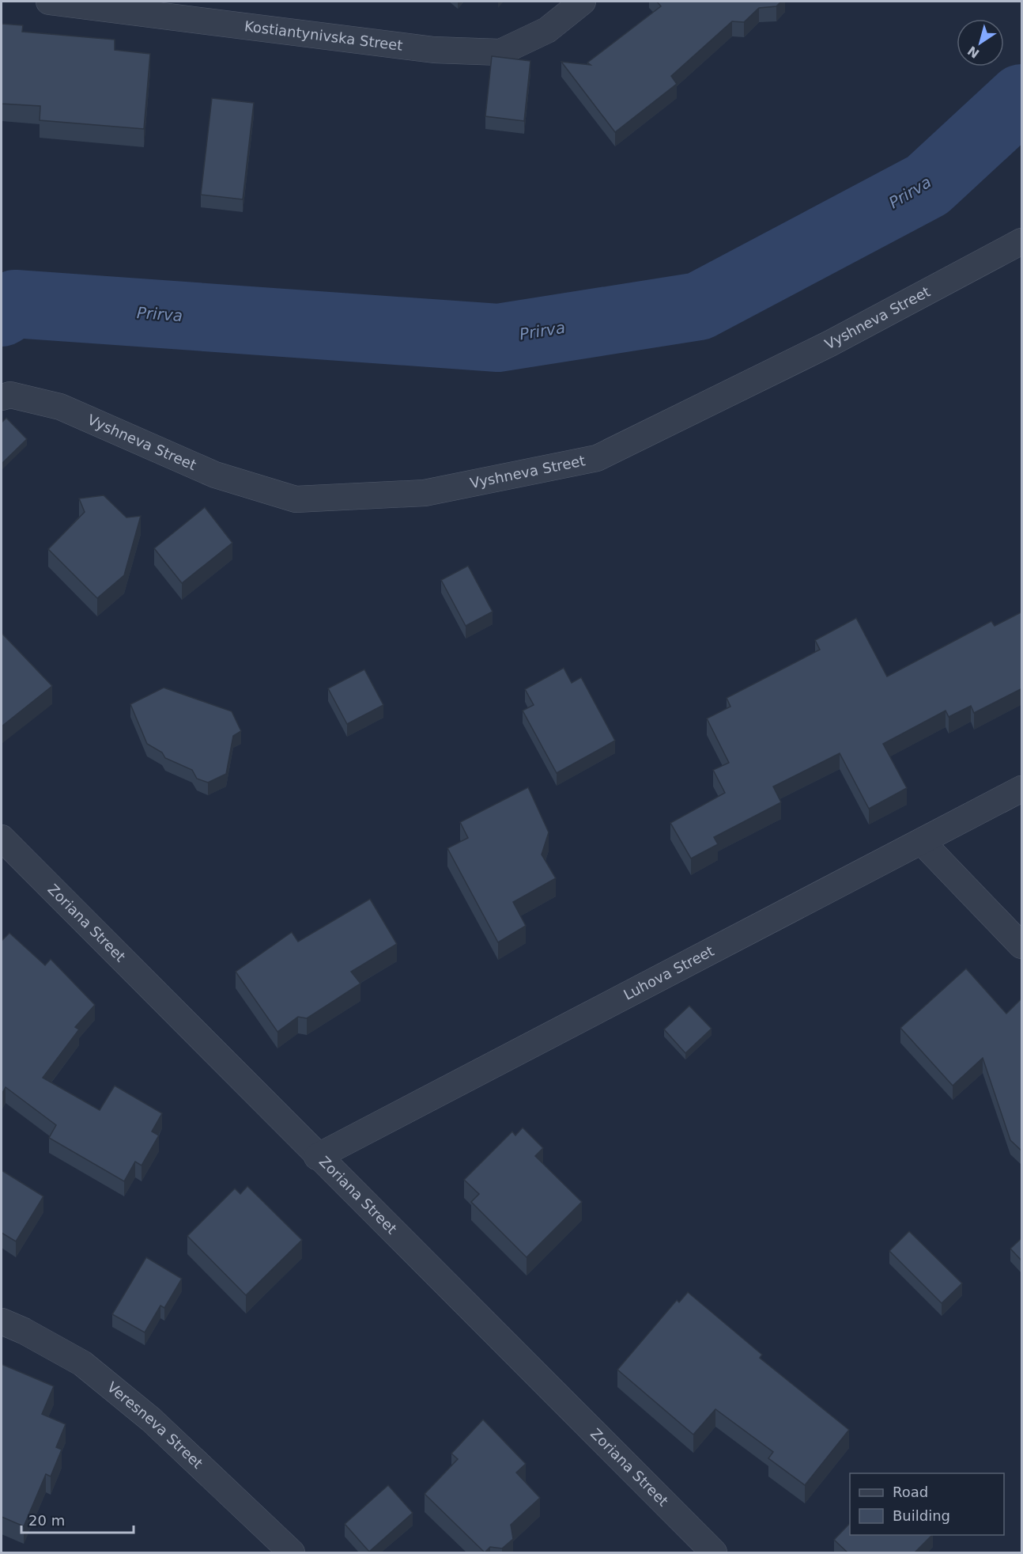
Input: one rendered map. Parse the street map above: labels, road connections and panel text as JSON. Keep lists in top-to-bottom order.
{
  "streets": {
    "street": [
      "Kostiantynivska Street",
      "Vyshneva Street",
      "Zoriana Street",
      "Luhova Street",
      "Veresneva Street"
    ]
  },
  "crossings": [
    ["Zoriana Street", "Luhova Street"]
  ],
  "water": ["Prirva"],
  "legend": ["Road", "Building"],
  "scale_bar": "20 m",
  "north": "bottom left"
}
